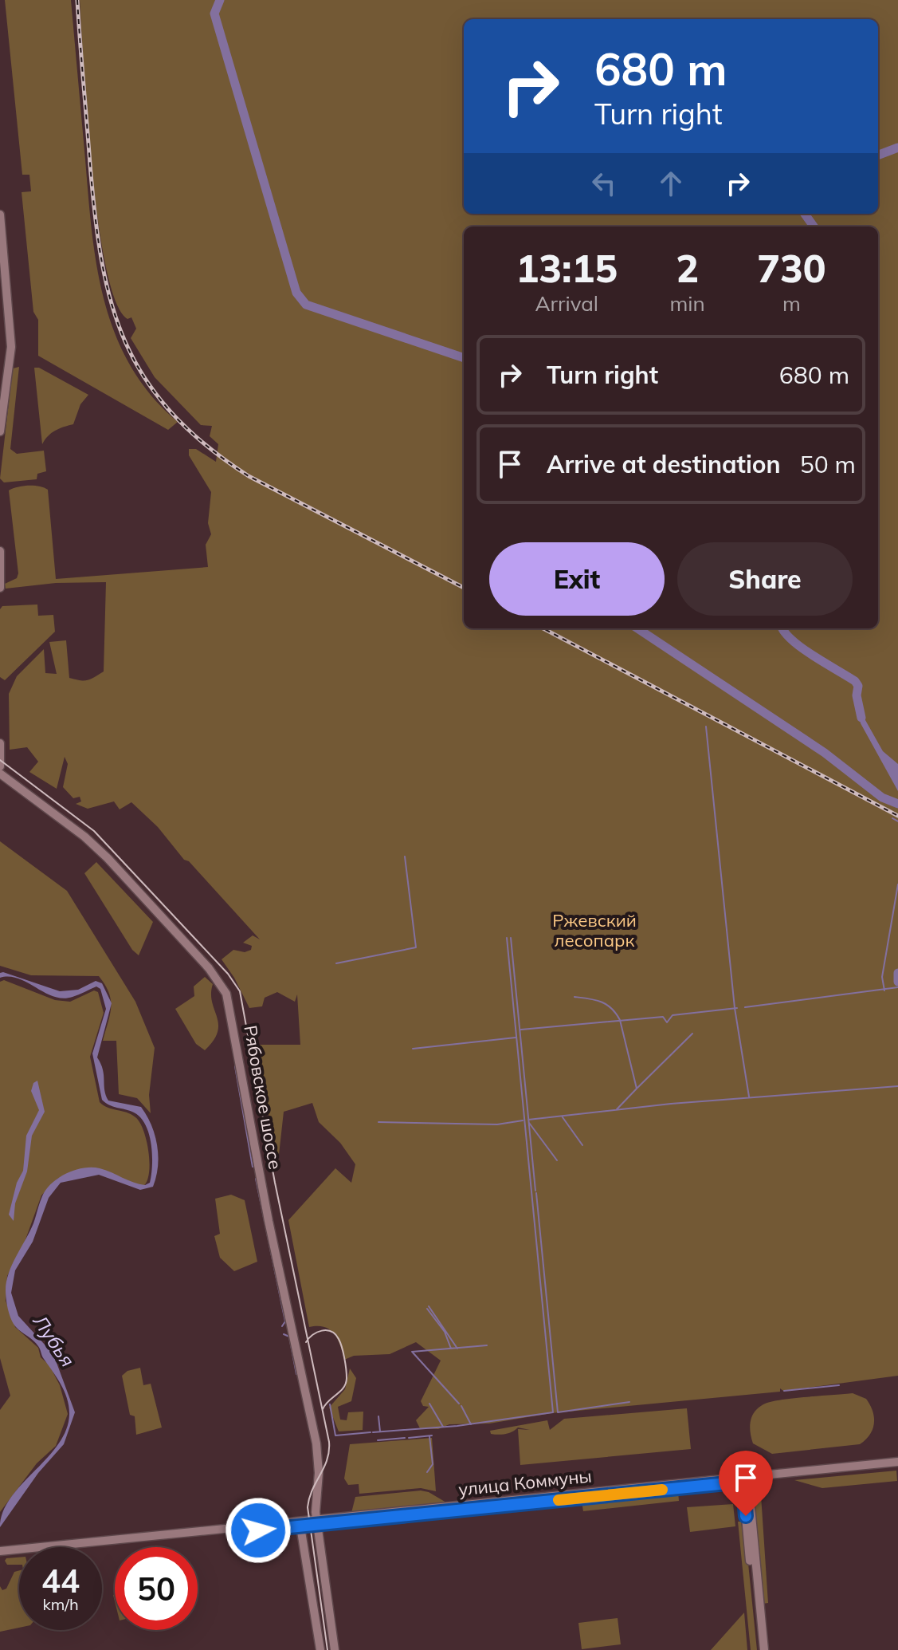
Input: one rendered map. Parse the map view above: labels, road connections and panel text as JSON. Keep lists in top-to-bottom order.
{
  "streets": {
    "main road": ["Рябовское шоссе", "улица Коммуны"]
  },
  "crossings": [
    ["Рябовское шоссе", "улица Коммуны"]
  ],
  "water": ["Лубья"],
  "parks": ["Ржевский лесопарк"],
  "page": {
    "turn": ["680 m", "Turn right"],
    "eta": [
      "13:15",
      "Arrival",
      "2",
      "min",
      "730",
      "m"
    ],
    "list": [
      {
        "name": "Turn right",
        "value": "680 m"
      },
      {
        "name": "Arrive at destination",
        "value": "50 m"
      }
    ],
    "buttons": ["Exit", "Share"],
    "speed": "44 km/h",
    "limit": "50"
  }
}
